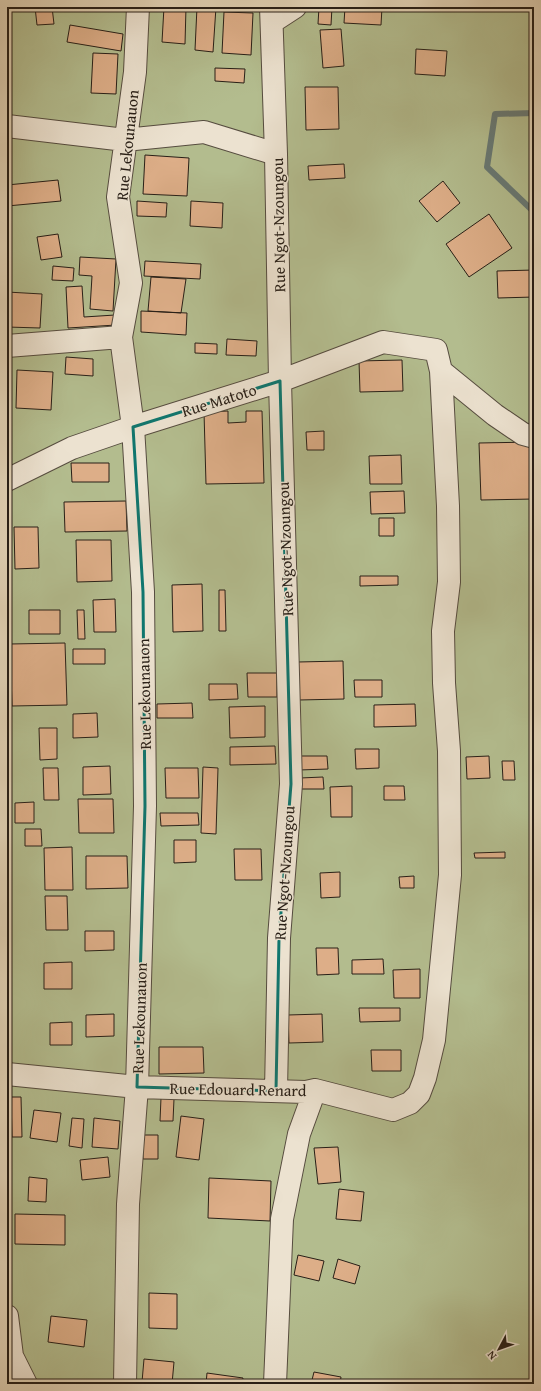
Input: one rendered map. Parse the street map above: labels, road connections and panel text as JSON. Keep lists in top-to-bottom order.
{
  "streets": {
    "street": [
      "Rue Lekounauon",
      "Rue Ngot-Nzoungou",
      "Rue Matoto",
      "Rue Edouard Renard"
    ]
  },
  "crossings": [
    ["Rue Lekounauon", "Rue Matoto"],
    ["Rue Lekounauon", "Rue Edouard Renard"],
    ["Rue Ngot-Nzoungou", "Rue Matoto"],
    ["Rue Ngot-Nzoungou", "Rue Edouard Renard"]
  ],
  "north": "bottom left"
}
